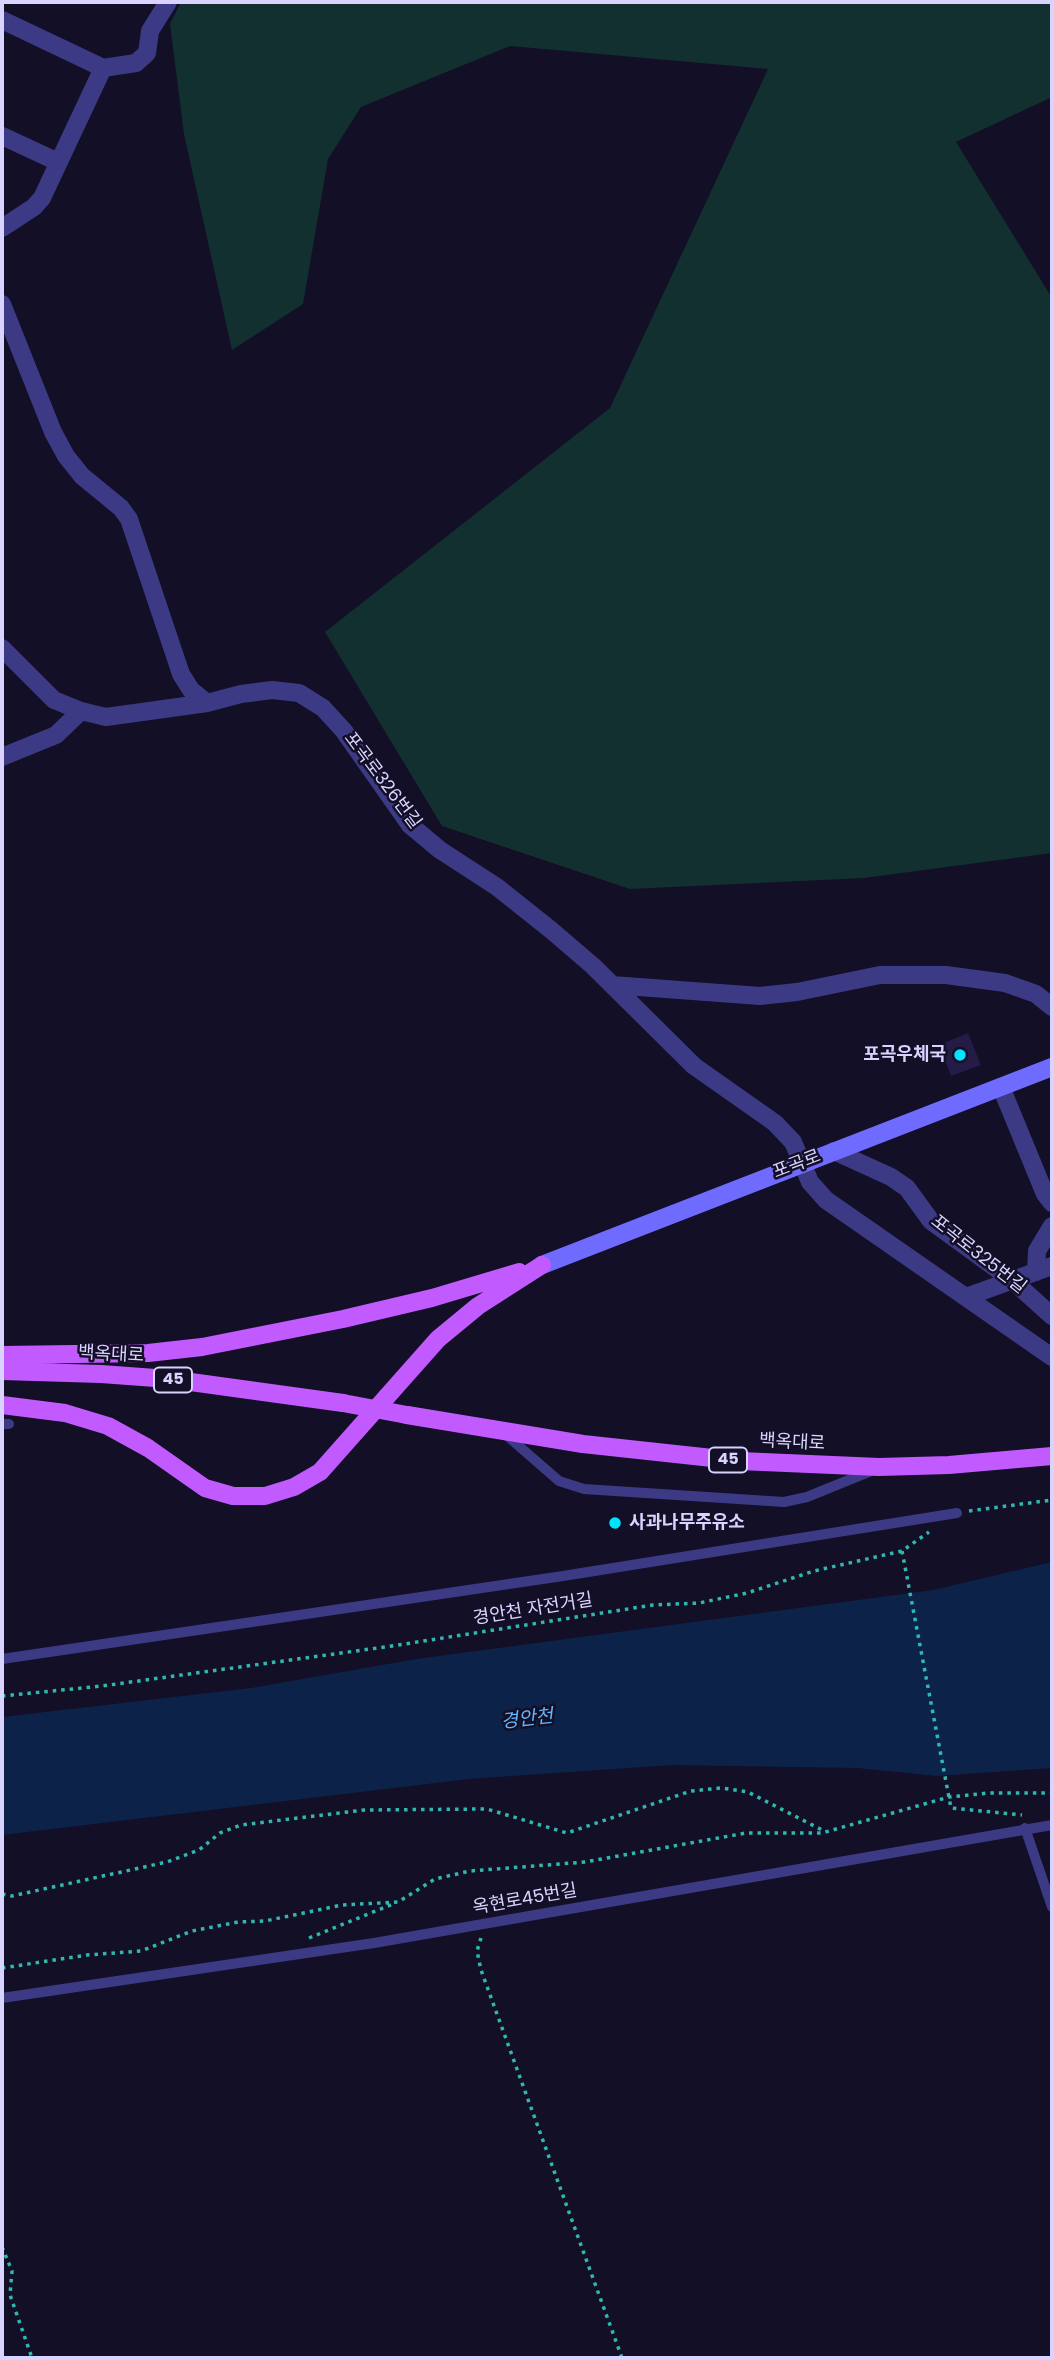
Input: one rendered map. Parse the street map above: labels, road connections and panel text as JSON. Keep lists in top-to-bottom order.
{
  "streets": {
    "main road": ["백옥대로", "45"],
    "street": ["포곡로326번길", "포곡로", "포곡로325번길"],
    "lane": ["옥현로45번길"],
    "path": ["경안천 자전거길"]
  },
  "crossings": [
    ["포곡로326번길", "포곡로"],
    ["포곡로", "포곡로325번길"]
  ],
  "water": ["경안천"],
  "places": ["포곡우체국", "사과나무주유소"]
}
